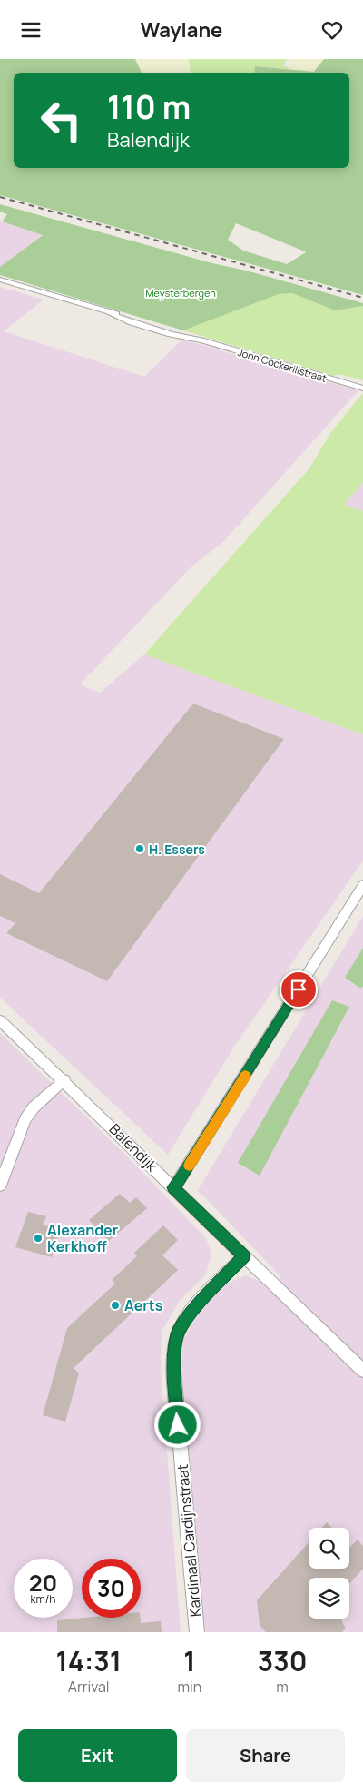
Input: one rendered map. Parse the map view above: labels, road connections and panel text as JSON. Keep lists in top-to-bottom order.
{
  "streets": {
    "street": ["John Cockerillstraat", "Balendijk", "Kardinaal Cardijnstraat"]
  },
  "crossings": [
    ["Balendijk", "Kardinaal Cardijnstraat"]
  ],
  "parks": ["Meysterbergen"],
  "places": ["H. Essers", "Alexander Kerkhoff", "Aerts"],
  "page": {
    "header": "Waylane",
    "turn": ["110 m", "Balendijk"],
    "speed": "20 km/h",
    "limit": "30",
    "eta": [
      "14:31",
      "Arrival",
      "1",
      "min",
      "330",
      "m"
    ],
    "buttons": ["Exit", "Share"]
  }
}
